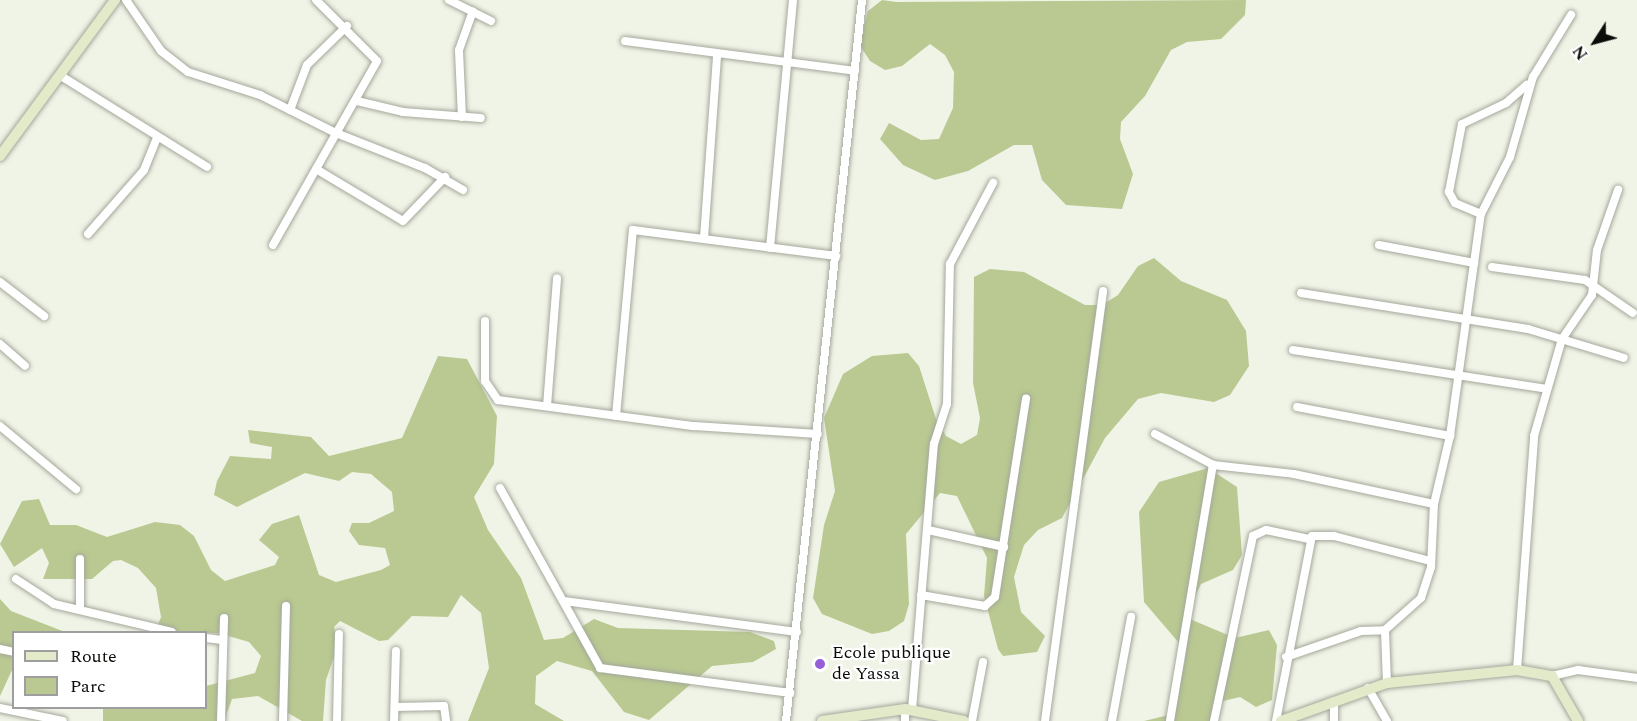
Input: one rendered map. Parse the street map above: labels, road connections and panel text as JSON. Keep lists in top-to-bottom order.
{
  "places": ["Ecole publique de Yassa"],
  "legend": ["Route", "Parc"],
  "north": "bottom left"
}
